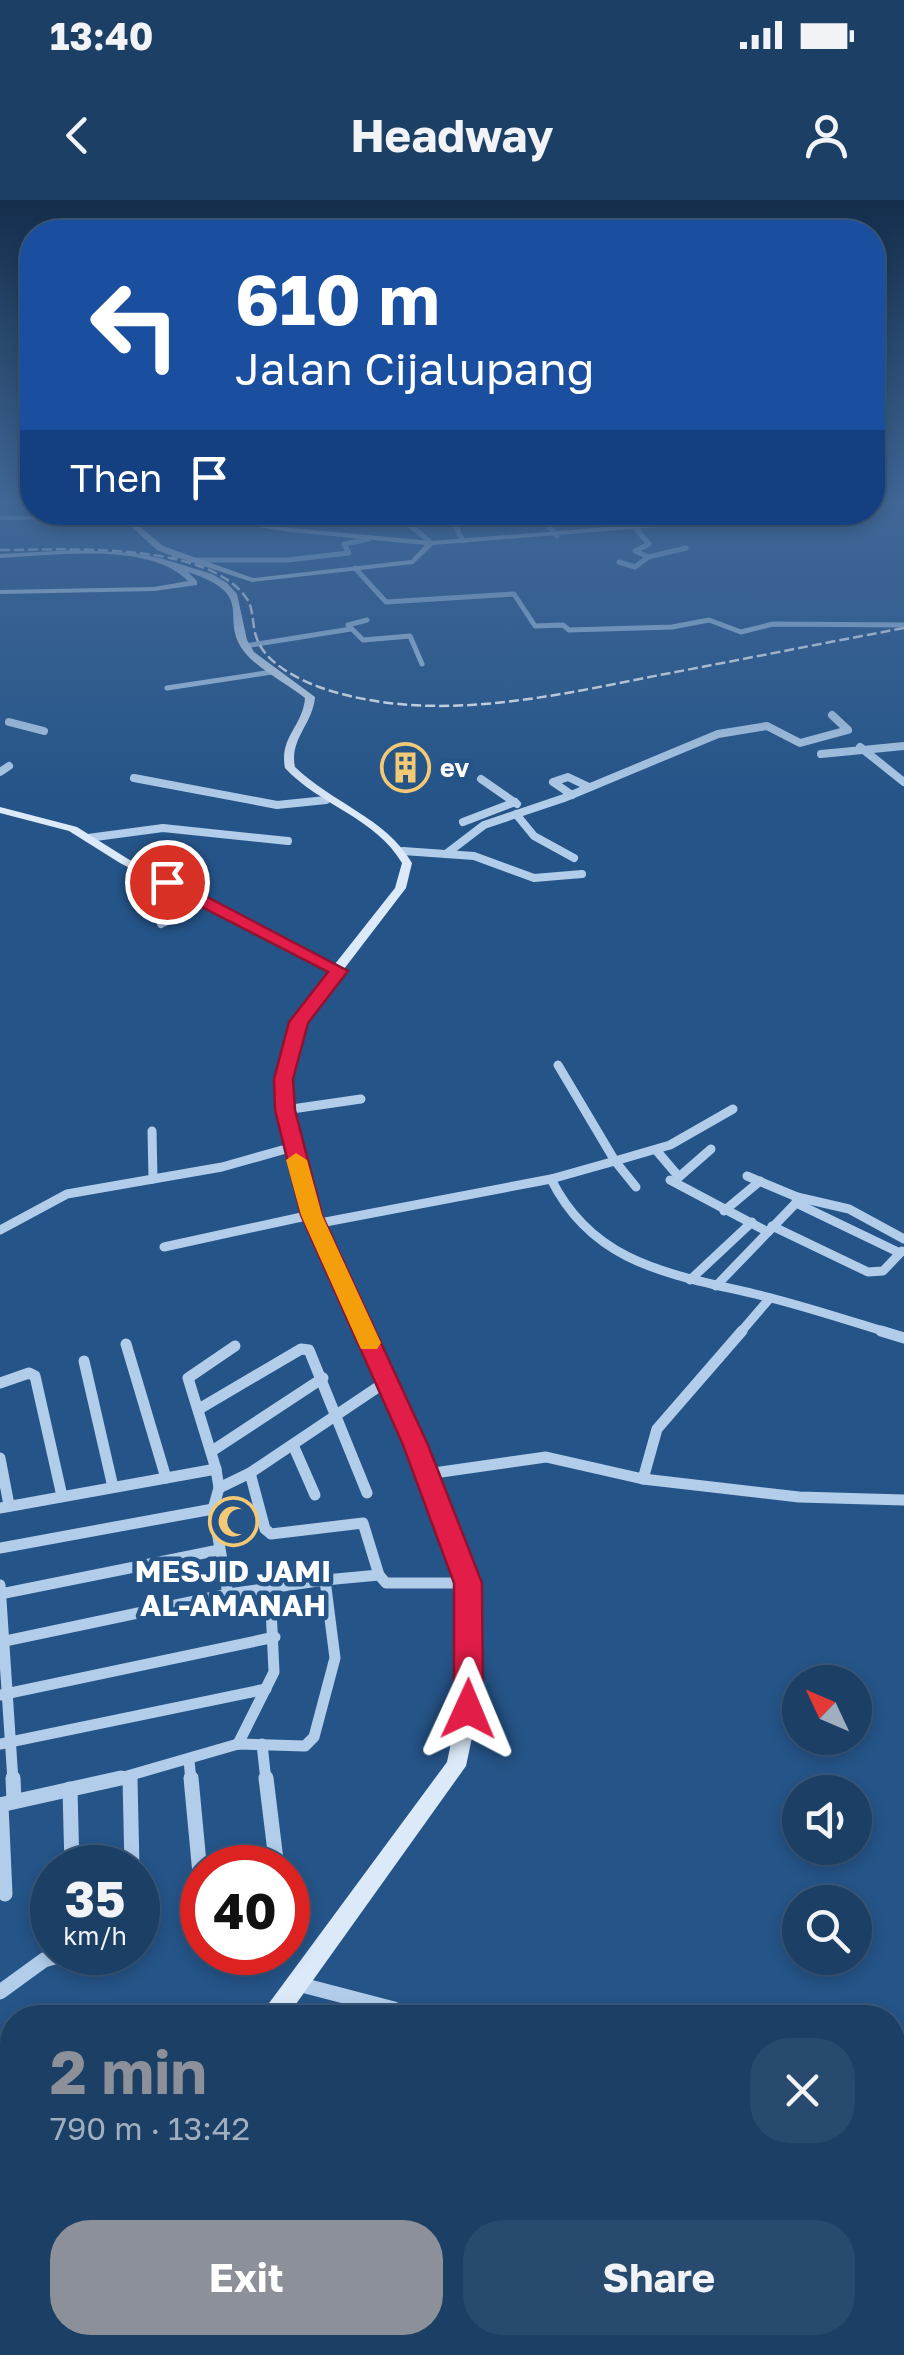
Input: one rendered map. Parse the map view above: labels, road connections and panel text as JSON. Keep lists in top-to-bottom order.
{
  "places": {
    "building": ["ev"],
    "mosque": ["MESJID JAMI AL-AMANAH"]
  },
  "north": "top left",
  "page": {
    "status": "13:40",
    "header": "Headway",
    "turn": ["610 m", "Jalan Cijalupang"],
    "then": "Then",
    "speed": "35 km/h",
    "limit": "40",
    "heading": ["2 min", "790 m · 13:42"],
    "buttons": ["Exit", "Share"]
  }
}
